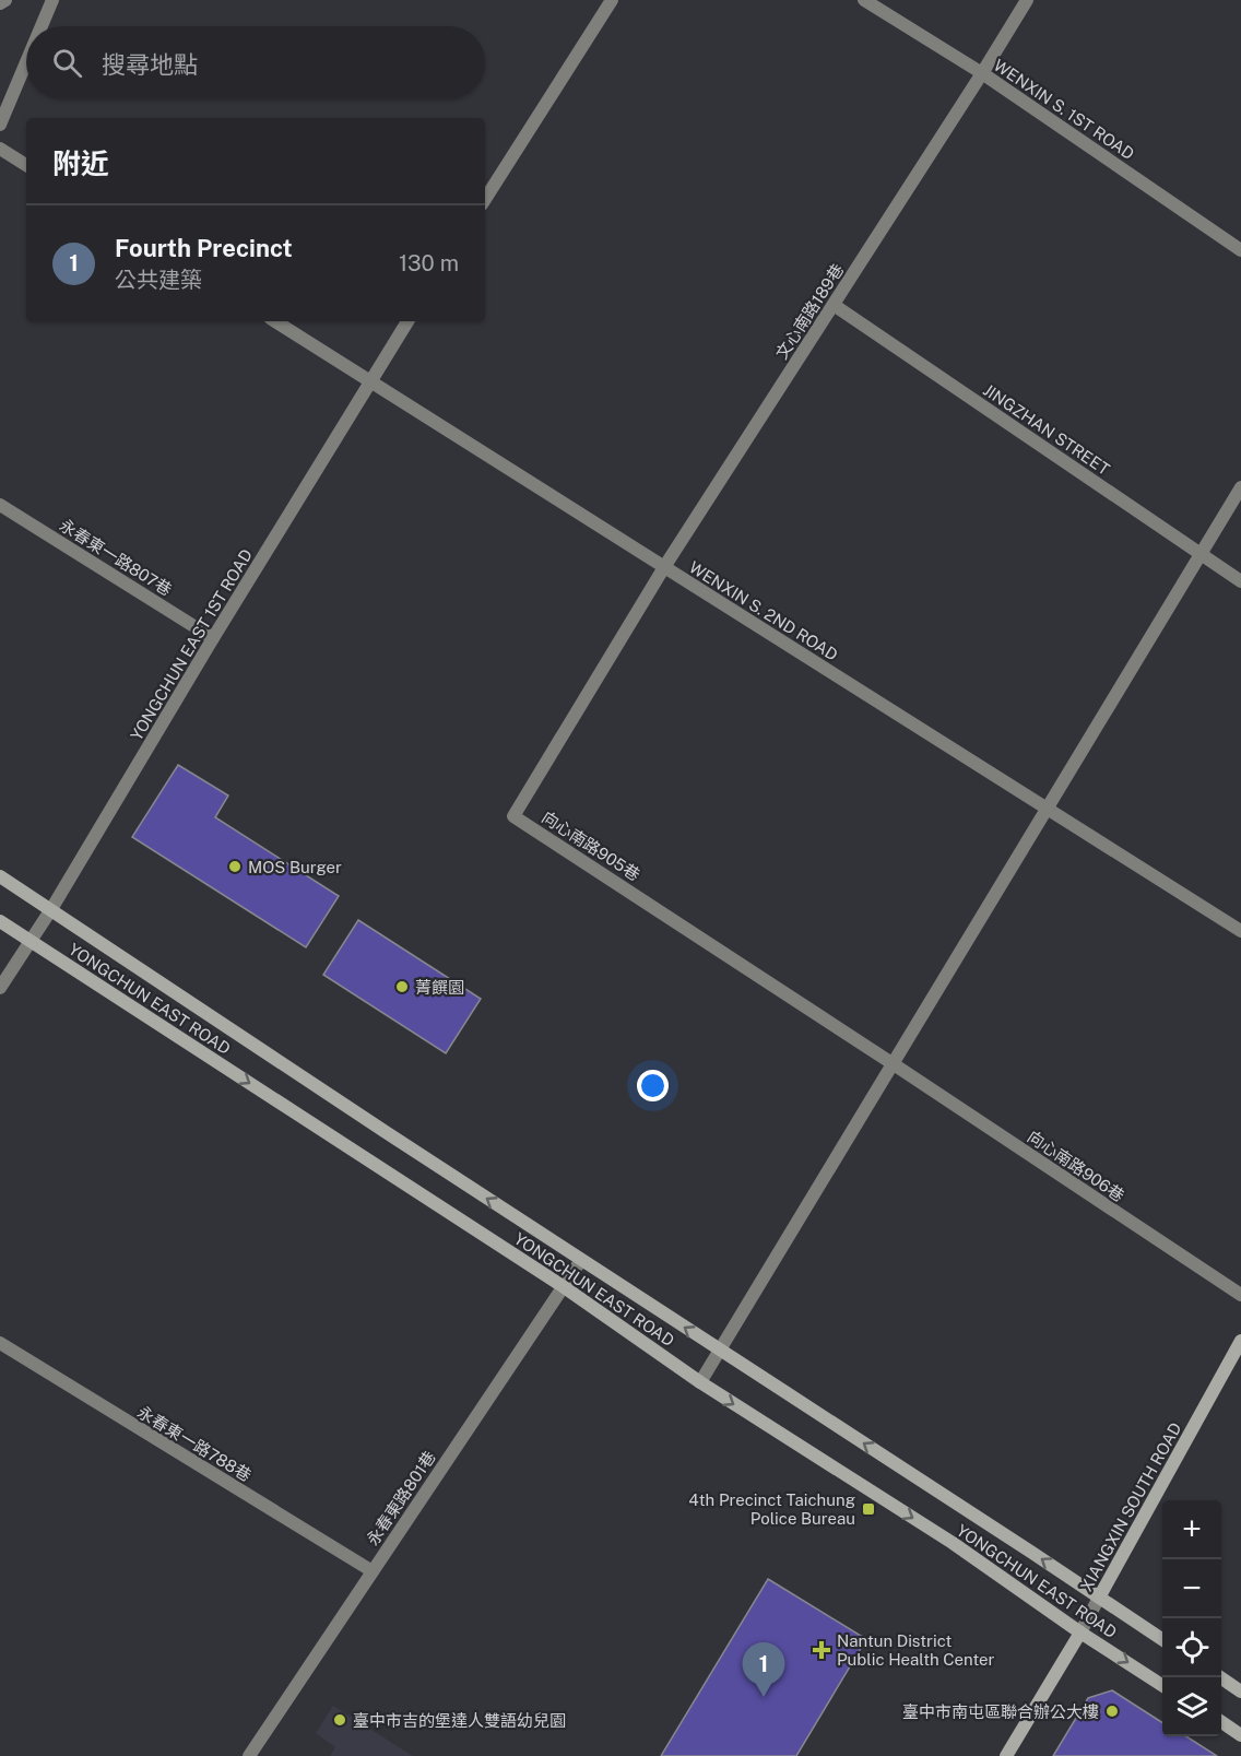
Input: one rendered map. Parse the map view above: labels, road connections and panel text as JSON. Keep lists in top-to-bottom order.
{
  "streets": {
    "street": [
      "WENXIN S. 1ST ROAD",
      "文心南路189巷",
      "JINGZHAN STREET",
      "永春東一路807巷",
      "WENXIN S. 2ND ROAD",
      "YONGCHUN EAST 1ST ROAD",
      "向心南路905巷",
      "YONGCHUN EAST ROAD",
      "向心南路906巷",
      "永春東一路788巷",
      "永春東路801巷",
      "XIANGXIN SOUTH ROAD"
    ]
  },
  "crossings": [
    ["WENXIN S. 1ST ROAD", "文心南路189巷"],
    ["文心南路189巷", "JINGZHAN STREET"],
    ["文心南路189巷", "WENXIN S. 2ND ROAD"],
    ["文心南路189巷", "向心南路905巷"],
    ["永春東一路807巷", "YONGCHUN EAST 1ST ROAD"],
    ["WENXIN S. 2ND ROAD", "YONGCHUN EAST 1ST ROAD"],
    ["WENXIN S. 2ND ROAD", "向心南路905巷"],
    ["YONGCHUN EAST 1ST ROAD", "YONGCHUN EAST ROAD"],
    ["向心南路905巷", "向心南路906巷"],
    ["YONGCHUN EAST ROAD", "永春東路801巷"],
    ["YONGCHUN EAST ROAD", "XIANGXIN SOUTH ROAD"],
    ["永春東一路788巷", "永春東路801巷"]
  ],
  "places": {
    "other": [
      "MOS Burger",
      "菁饌園",
      "臺中市南屯區聯合辦公大樓",
      "臺中市吉的堡達人雙語幼兒園"
    ],
    "transit": ["4th Precinct Taichung Police Bureau"],
    "health": ["Nantun District Public Health Center"]
  },
  "page": {
    "search": "搜尋地點",
    "heading": "附近",
    "list": [
      {
        "mark": "1",
        "name": "Fourth Precinct",
        "note": "公共建築",
        "value": "130 m"
      }
    ],
    "map_buttons": ["+", "−"],
    "pins": "1"
  }
}
